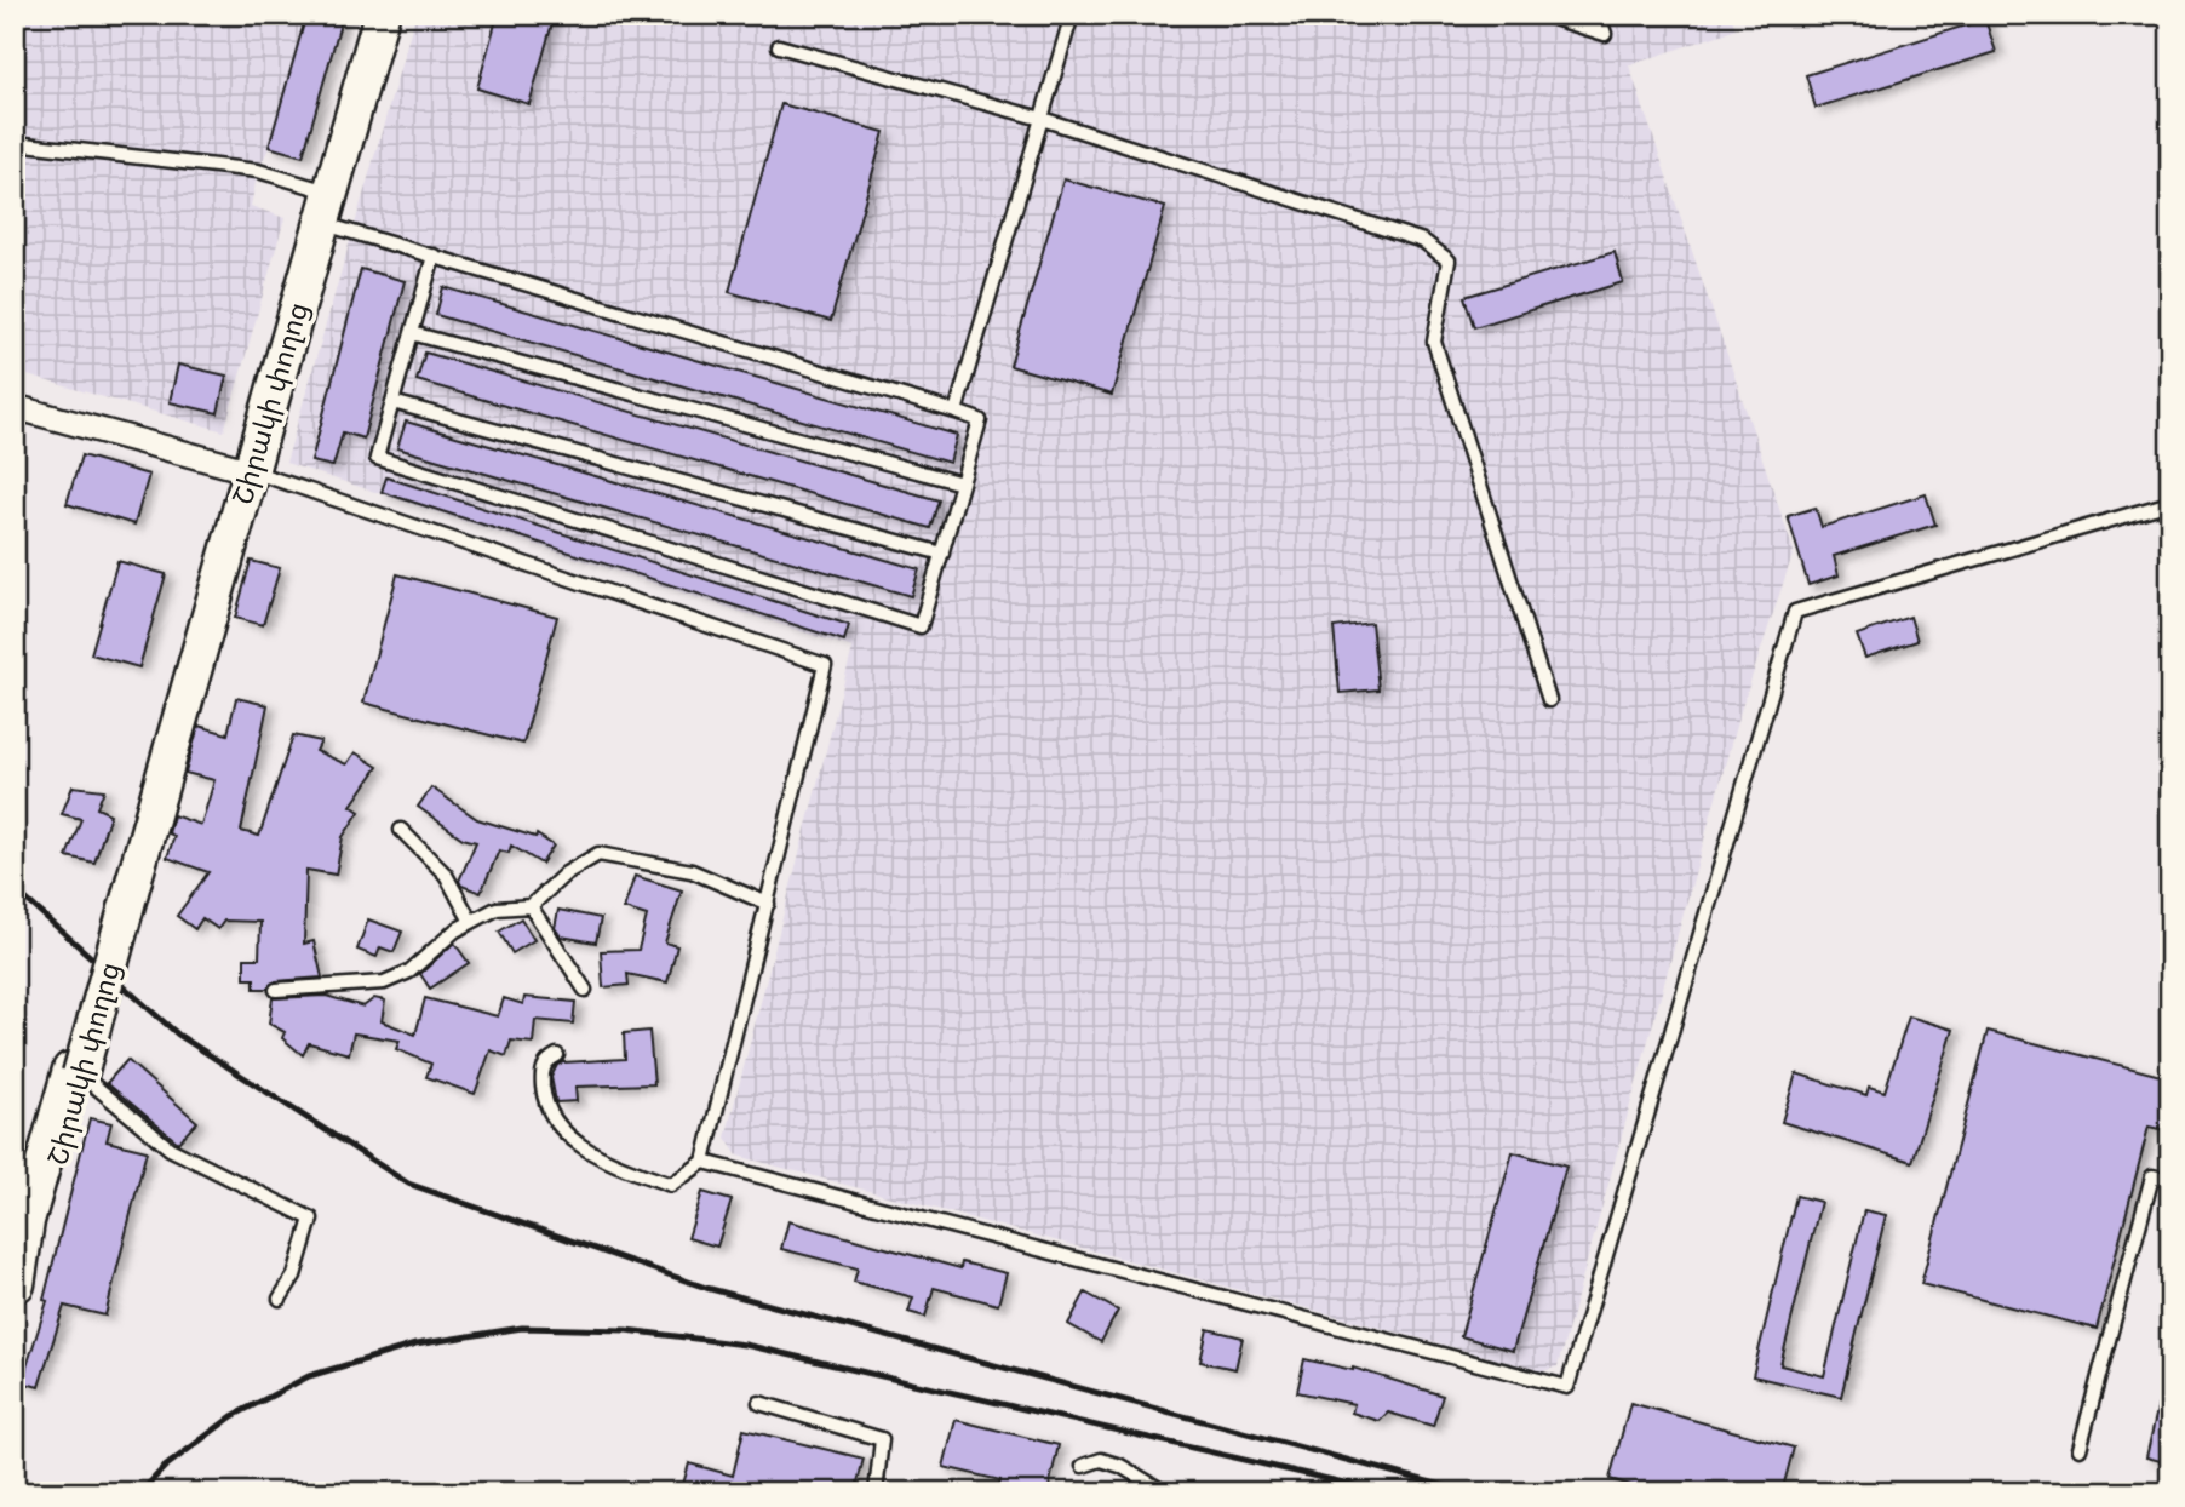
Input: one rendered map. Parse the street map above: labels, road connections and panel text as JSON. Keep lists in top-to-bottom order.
{
  "streets": {
    "main road": ["Շիրակի փողոց"]
  }
}
